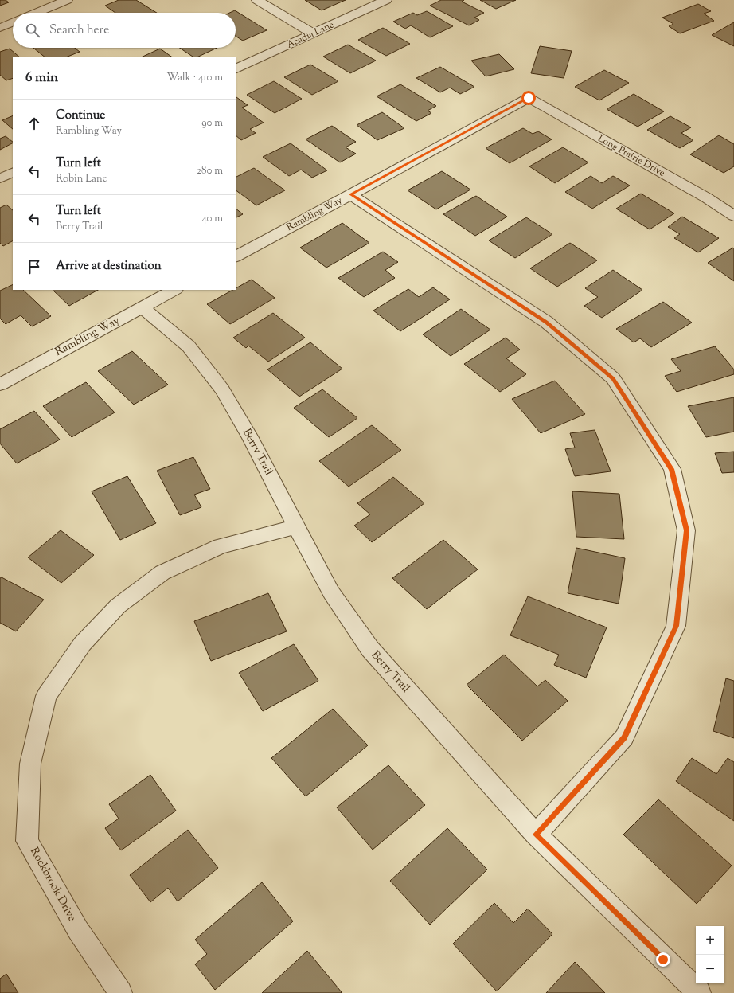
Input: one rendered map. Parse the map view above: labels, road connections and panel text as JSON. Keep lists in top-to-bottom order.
{
  "streets": {
    "street": [
      "Acadia Lane",
      "Long Prairie Drive",
      "Rambling Way",
      "Berry Trail",
      "Rockbrook Drive"
    ]
  },
  "crossings": [
    ["Long Prairie Drive", "Rambling Way"],
    ["Rambling Way", "Berry Trail"],
    ["Berry Trail", "Rockbrook Drive"]
  ],
  "page": {
    "search": "Search here",
    "heading": ["6 min", "Walk · 410 m"],
    "list": [
      ["Continue", "Rambling Way", "90 m"],
      ["Turn left", "Robin Lane", "280 m"],
      ["Turn left", "Berry Trail", "40 m"],
      "Arrive at destination"
    ],
    "map_buttons": ["+", "−"]
  }
}
